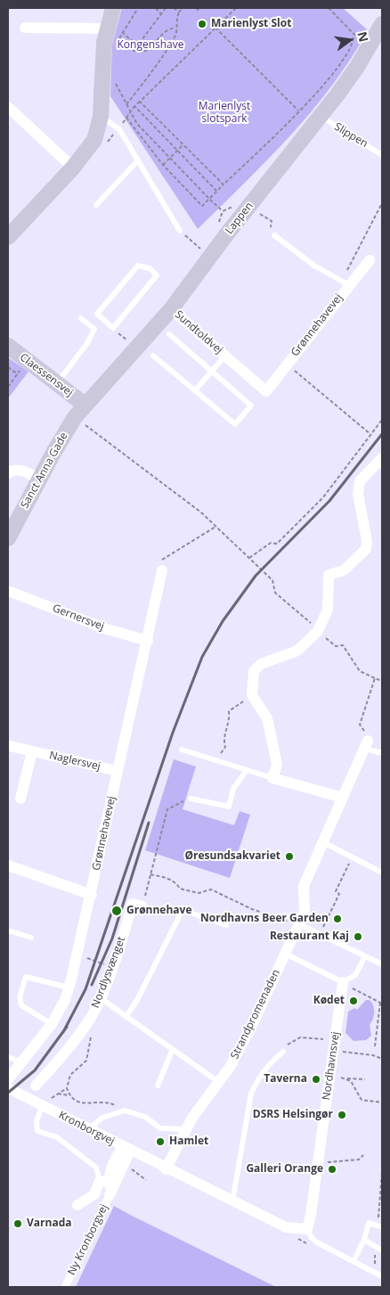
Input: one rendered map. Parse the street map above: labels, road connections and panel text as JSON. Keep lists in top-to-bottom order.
{
  "streets": {
    "main road": ["Lappen", "Claessensvej", "Sanct Anna Gade"],
    "street": [
      "Grønnehavevej",
      "Sundtoldvej",
      "Gernersvej",
      "Naglersvej",
      "Nordlysvænget",
      "Strandpromenaden",
      "Nordhavnsvej",
      "Kronborgvej",
      "Ny Kronborgvej"
    ],
    "lane": ["Slippen"]
  },
  "crossings": [
    ["Slippen", "Lappen"],
    ["Lappen", "Sundtoldvej"],
    ["Lappen", "Claessensvej"],
    ["Lappen", "Sanct Anna Gade"],
    ["Grønnehavevej", "Sundtoldvej"],
    ["Grønnehavevej", "Gernersvej"],
    ["Grønnehavevej", "Naglersvej"],
    ["Claessensvej", "Sanct Anna Gade"],
    ["Strandpromenaden", "Kronborgvej"],
    ["Nordhavnsvej", "Kronborgvej"],
    ["Kronborgvej", "Ny Kronborgvej"]
  ],
  "parks": ["Kongenshave", "Marienlyst slotspark"],
  "places": [
    "Marienlyst Slot",
    "Øresundsakvariet",
    "Grønnehave",
    "Nordhavns Beer Garden",
    "Restaurant Kaj",
    "Kødet",
    "Taverna",
    "DSRS Helsingør",
    "Hamlet",
    "Galleri Orange",
    "Varnada"
  ],
  "north": "right"
}
